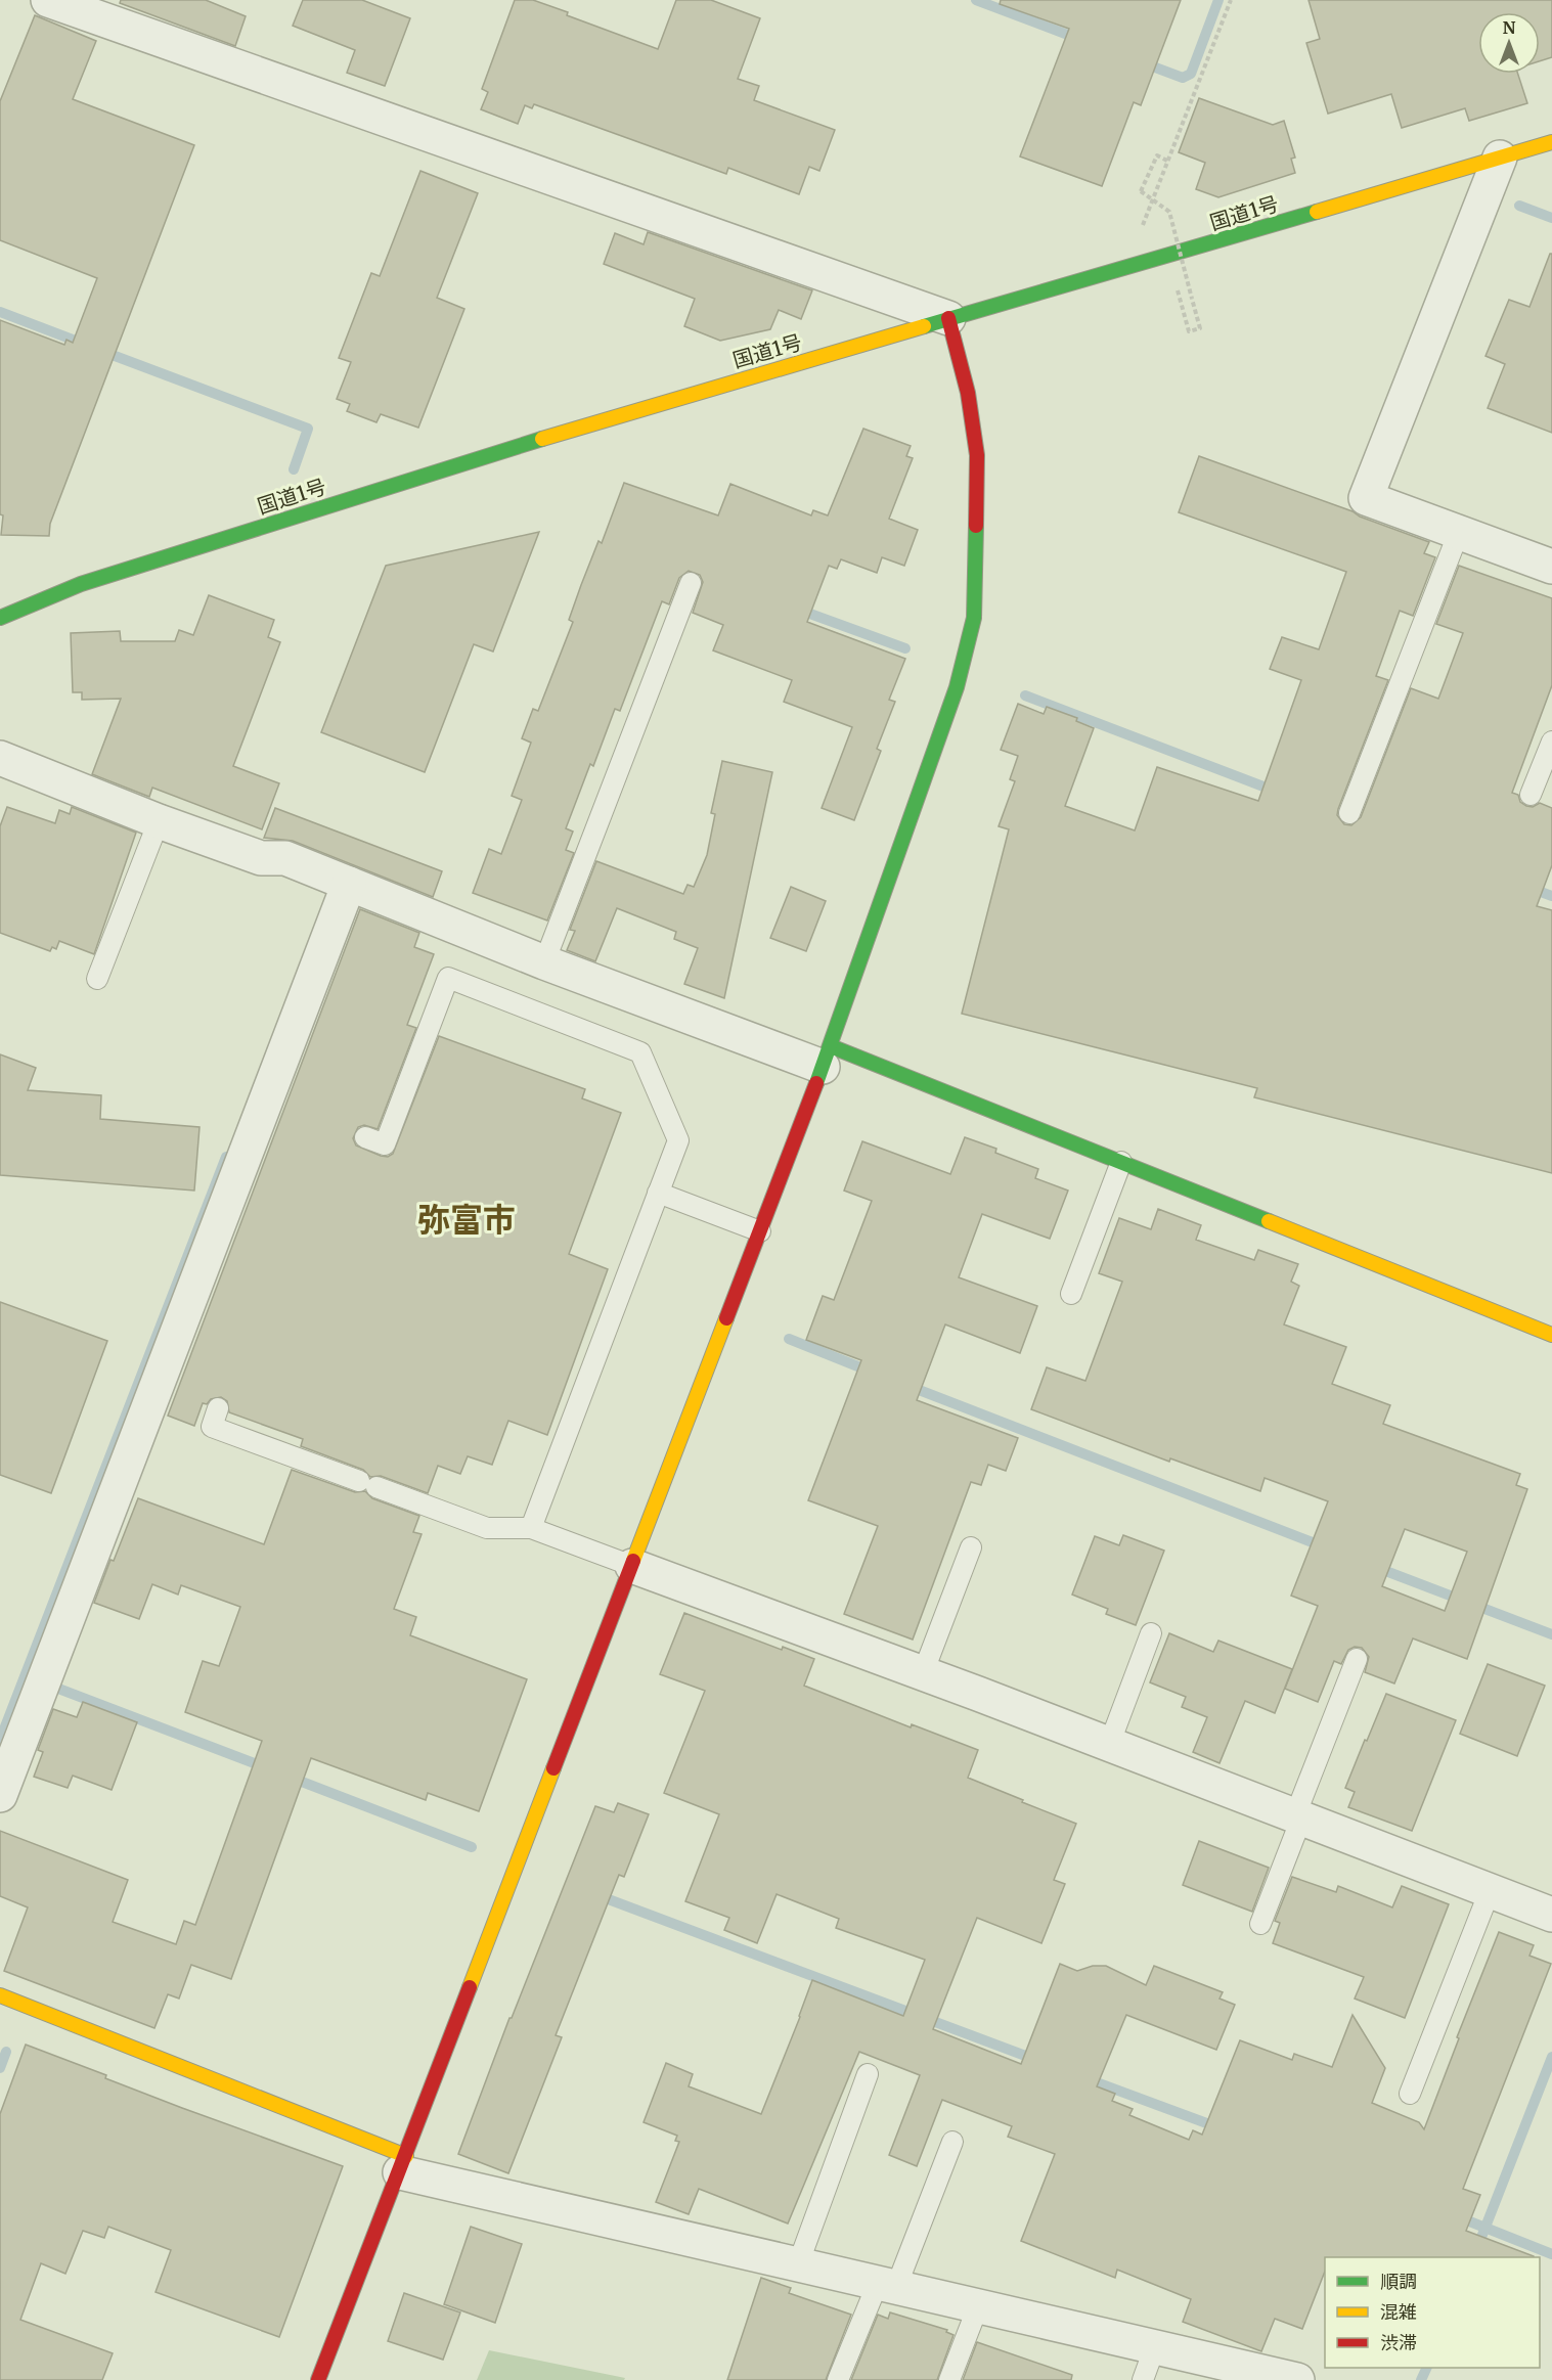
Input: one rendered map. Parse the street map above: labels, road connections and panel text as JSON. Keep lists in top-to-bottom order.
{
  "streets": {
    "main road": ["国道1号"]
  },
  "districts": ["弥富市"],
  "legend": ["順調", "混雑", "渋滞"],
  "north": "top"
}
